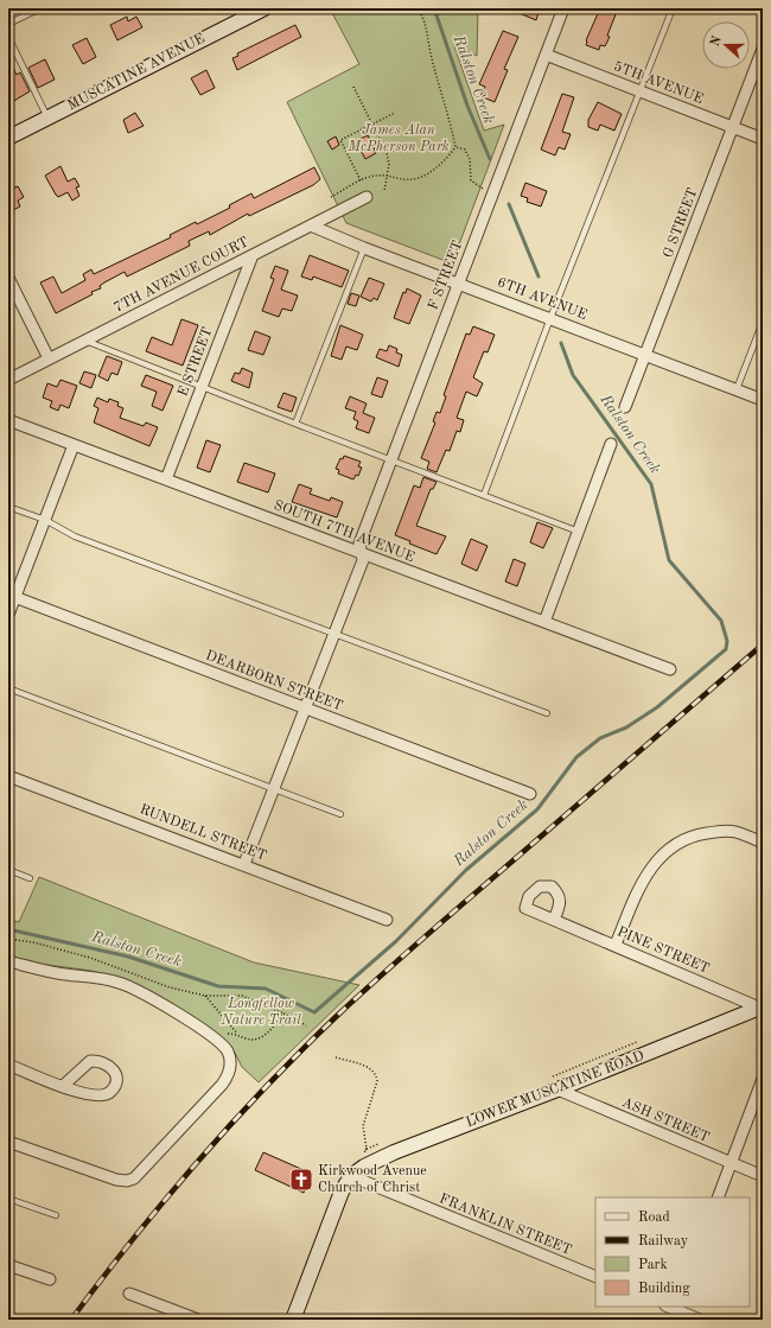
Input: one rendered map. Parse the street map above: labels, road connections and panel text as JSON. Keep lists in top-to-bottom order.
{
  "streets": {
    "main road": ["MUSCATINE AVENUE", "LOWER MUSCATINE ROAD"],
    "street": [
      "5TH AVENUE",
      "G STREET",
      "7TH AVENUE COURT",
      "F STREET",
      "6TH AVENUE",
      "E STREET",
      "SOUTH 7TH AVENUE",
      "DEARBORN STREET",
      "RUNDELL STREET",
      "PINE STREET",
      "ASH STREET",
      "FRANKLIN STREET"
    ]
  },
  "crossings": [
    ["5TH AVENUE", "G STREET"],
    ["5TH AVENUE", "F STREET"],
    ["G STREET", "6TH AVENUE"],
    ["7TH AVENUE COURT", "6TH AVENUE"],
    ["7TH AVENUE COURT", "E STREET"],
    ["F STREET", "6TH AVENUE"],
    ["F STREET", "SOUTH 7TH AVENUE"],
    ["F STREET", "DEARBORN STREET"],
    ["F STREET", "RUNDELL STREET"],
    ["E STREET", "SOUTH 7TH AVENUE"],
    ["PINE STREET", "LOWER MUSCATINE ROAD"],
    ["LOWER MUSCATINE ROAD", "ASH STREET"],
    ["LOWER MUSCATINE ROAD", "FRANKLIN STREET"]
  ],
  "water": ["Ralston Creek"],
  "parks": ["James Alan McPherson Park", "Longfellow Nature Trail"],
  "places": {
    "church": ["Kirkwood Avenue Church of Christ"]
  },
  "legend": [
    "Road",
    "Railway",
    "Park",
    "Building"
  ],
  "north": "left"
}
